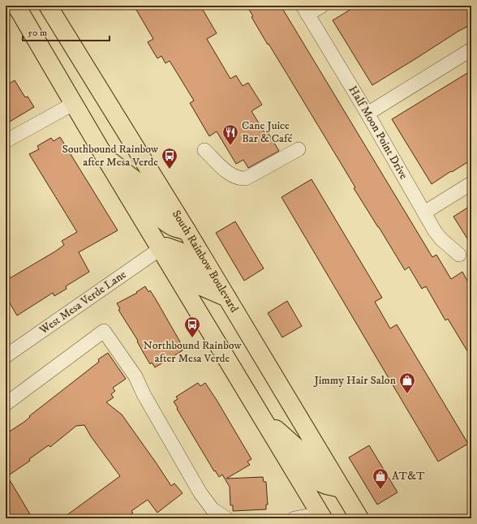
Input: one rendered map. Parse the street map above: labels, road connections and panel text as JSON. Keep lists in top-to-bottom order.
{
  "streets": {
    "main road": ["South Rainbow Boulevard"],
    "street": ["Half Moon Point Drive", "West Mesa Verde Lane"]
  },
  "places": {
    "restaurant": ["Cane Juice Bar & Café"],
    "bus stop": ["Southbound Rainbow after Mesa Verde", "Northbound Rainbow after Mesa Verde"],
    "shop": ["Jimmy Hair Salon", "AT&T"]
  },
  "scale_bar": "50 m"
}
